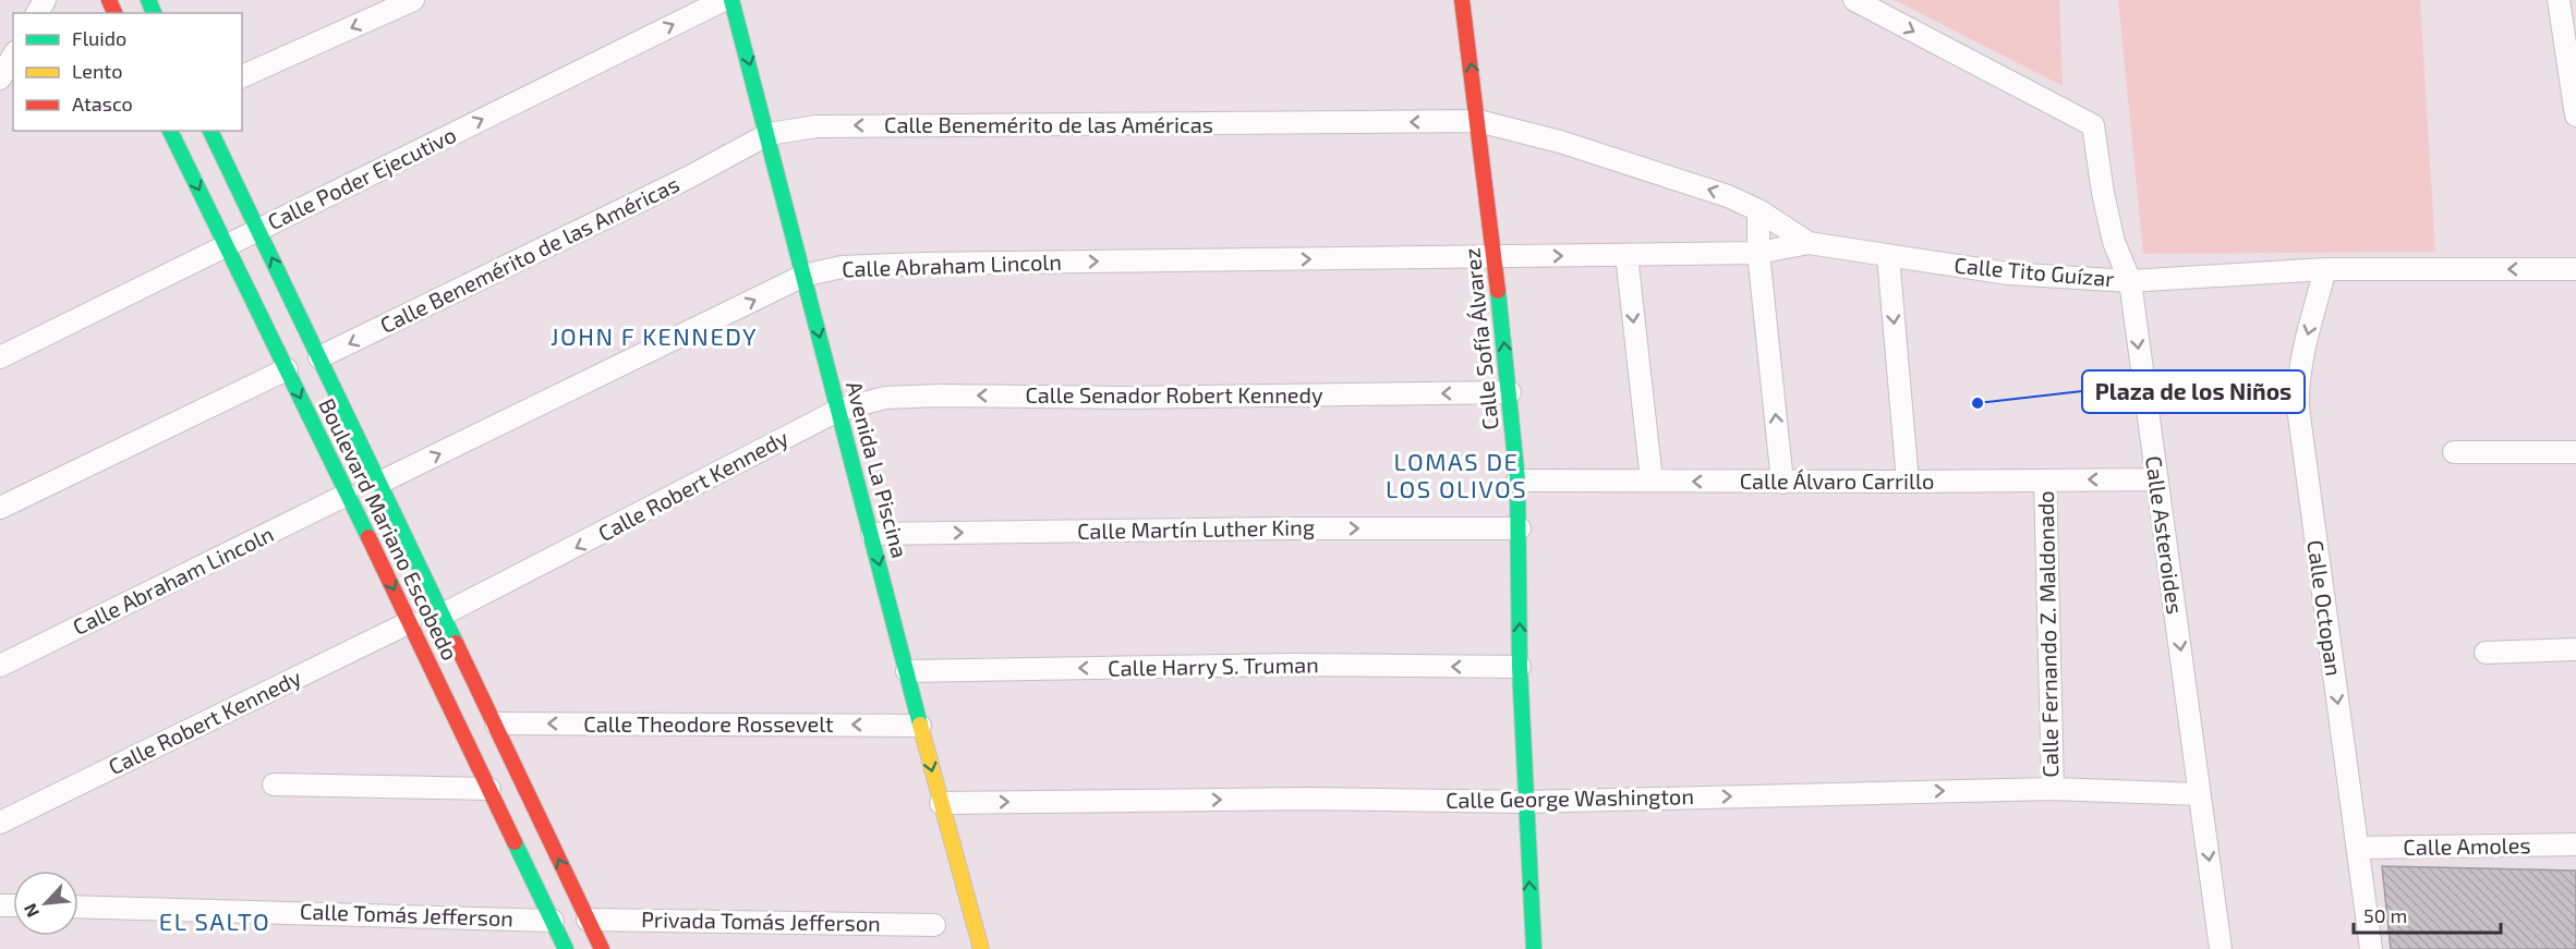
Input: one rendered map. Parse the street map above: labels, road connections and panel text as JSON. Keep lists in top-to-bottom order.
{
  "streets": {
    "street": [
      "Calle Benemérito de las Américas",
      "Calle Poder Ejecutivo",
      "Calle Abraham Lincoln",
      "Calle Tito Guízar",
      "Calle Sofía Álvarez",
      "Calle Senador Robert Kennedy",
      "Avenida La Piscina",
      "Calle Álvaro Carrillo",
      "Calle Robert Kennedy",
      "Boulevard Mariano Escobedo",
      "Calle Martín Luther King",
      "Calle Asteroides",
      "Calle Octopan",
      "Calle Fernando Z. Maldonado",
      "Calle Harry S. Truman",
      "Calle Theodore Rossevelt",
      "Calle George Washington",
      "Calle Amoles",
      "Calle Tomás Jefferson",
      "Privada Tomás Jefferson"
    ]
  },
  "crossings": [
    ["Calle Benemérito de las Américas", "Calle Tito Guízar"],
    ["Calle Benemérito de las Américas", "Calle Sofía Álvarez"],
    ["Calle Benemérito de las Américas", "Avenida La Piscina"],
    ["Calle Benemérito de las Américas", "Boulevard Mariano Escobedo"],
    ["Calle Poder Ejecutivo", "Boulevard Mariano Escobedo"],
    ["Calle Abraham Lincoln", "Calle Tito Guízar"],
    ["Calle Abraham Lincoln", "Calle Sofía Álvarez"],
    ["Calle Abraham Lincoln", "Avenida La Piscina"],
    ["Calle Abraham Lincoln", "Boulevard Mariano Escobedo"],
    ["Calle Tito Guízar", "Calle Sofía Álvarez"],
    ["Calle Tito Guízar", "Calle Asteroides"],
    ["Calle Tito Guízar", "Calle Octopan"],
    ["Calle Sofía Álvarez", "Calle Senador Robert Kennedy"],
    ["Calle Sofía Álvarez", "Calle Álvaro Carrillo"],
    ["Calle Sofía Álvarez", "Calle Martín Luther King"],
    ["Calle Sofía Álvarez", "Calle Harry S. Truman"],
    ["Calle Sofía Álvarez", "Calle George Washington"],
    ["Calle Senador Robert Kennedy", "Avenida La Piscina"],
    ["Calle Senador Robert Kennedy", "Calle Robert Kennedy"],
    ["Avenida La Piscina", "Calle Robert Kennedy"],
    ["Avenida La Piscina", "Calle Martín Luther King"],
    ["Avenida La Piscina", "Calle Harry S. Truman"],
    ["Avenida La Piscina", "Calle Theodore Rossevelt"],
    ["Avenida La Piscina", "Calle George Washington"],
    ["Calle Álvaro Carrillo", "Calle Asteroides"],
    ["Calle Álvaro Carrillo", "Calle Fernando Z. Maldonado"],
    ["Calle Robert Kennedy", "Boulevard Mariano Escobedo"],
    ["Boulevard Mariano Escobedo", "Calle Theodore Rossevelt"],
    ["Boulevard Mariano Escobedo", "Calle Tomás Jefferson"],
    ["Boulevard Mariano Escobedo", "Privada Tomás Jefferson"],
    ["Calle Asteroides", "Calle George Washington"],
    ["Calle Octopan", "Calle Amoles"],
    ["Calle Fernando Z. Maldonado", "Calle George Washington"]
  ],
  "one_way": [
    "Calle Benemérito de las Américas",
    "Calle Abraham Lincoln",
    "Calle Sofía Álvarez",
    "Calle Senador Robert Kennedy",
    "Avenida La Piscina",
    "Calle Álvaro Carrillo",
    "Calle Robert Kennedy",
    "Calle Martín Luther King",
    "Calle Asteroides",
    "Calle Octopan",
    "Calle Harry S. Truman",
    "Calle Theodore Rossevelt",
    "Calle George Washington"
  ],
  "districts": ["JOHN F KENNEDY", "LOMAS DE LOS OLIVOS", "EL SALTO"],
  "places": ["Plaza de los Niños"],
  "legend": ["Fluido", "Lento", "Atasco"],
  "scale_bar": "50 m",
  "north": "bottom left"
}
